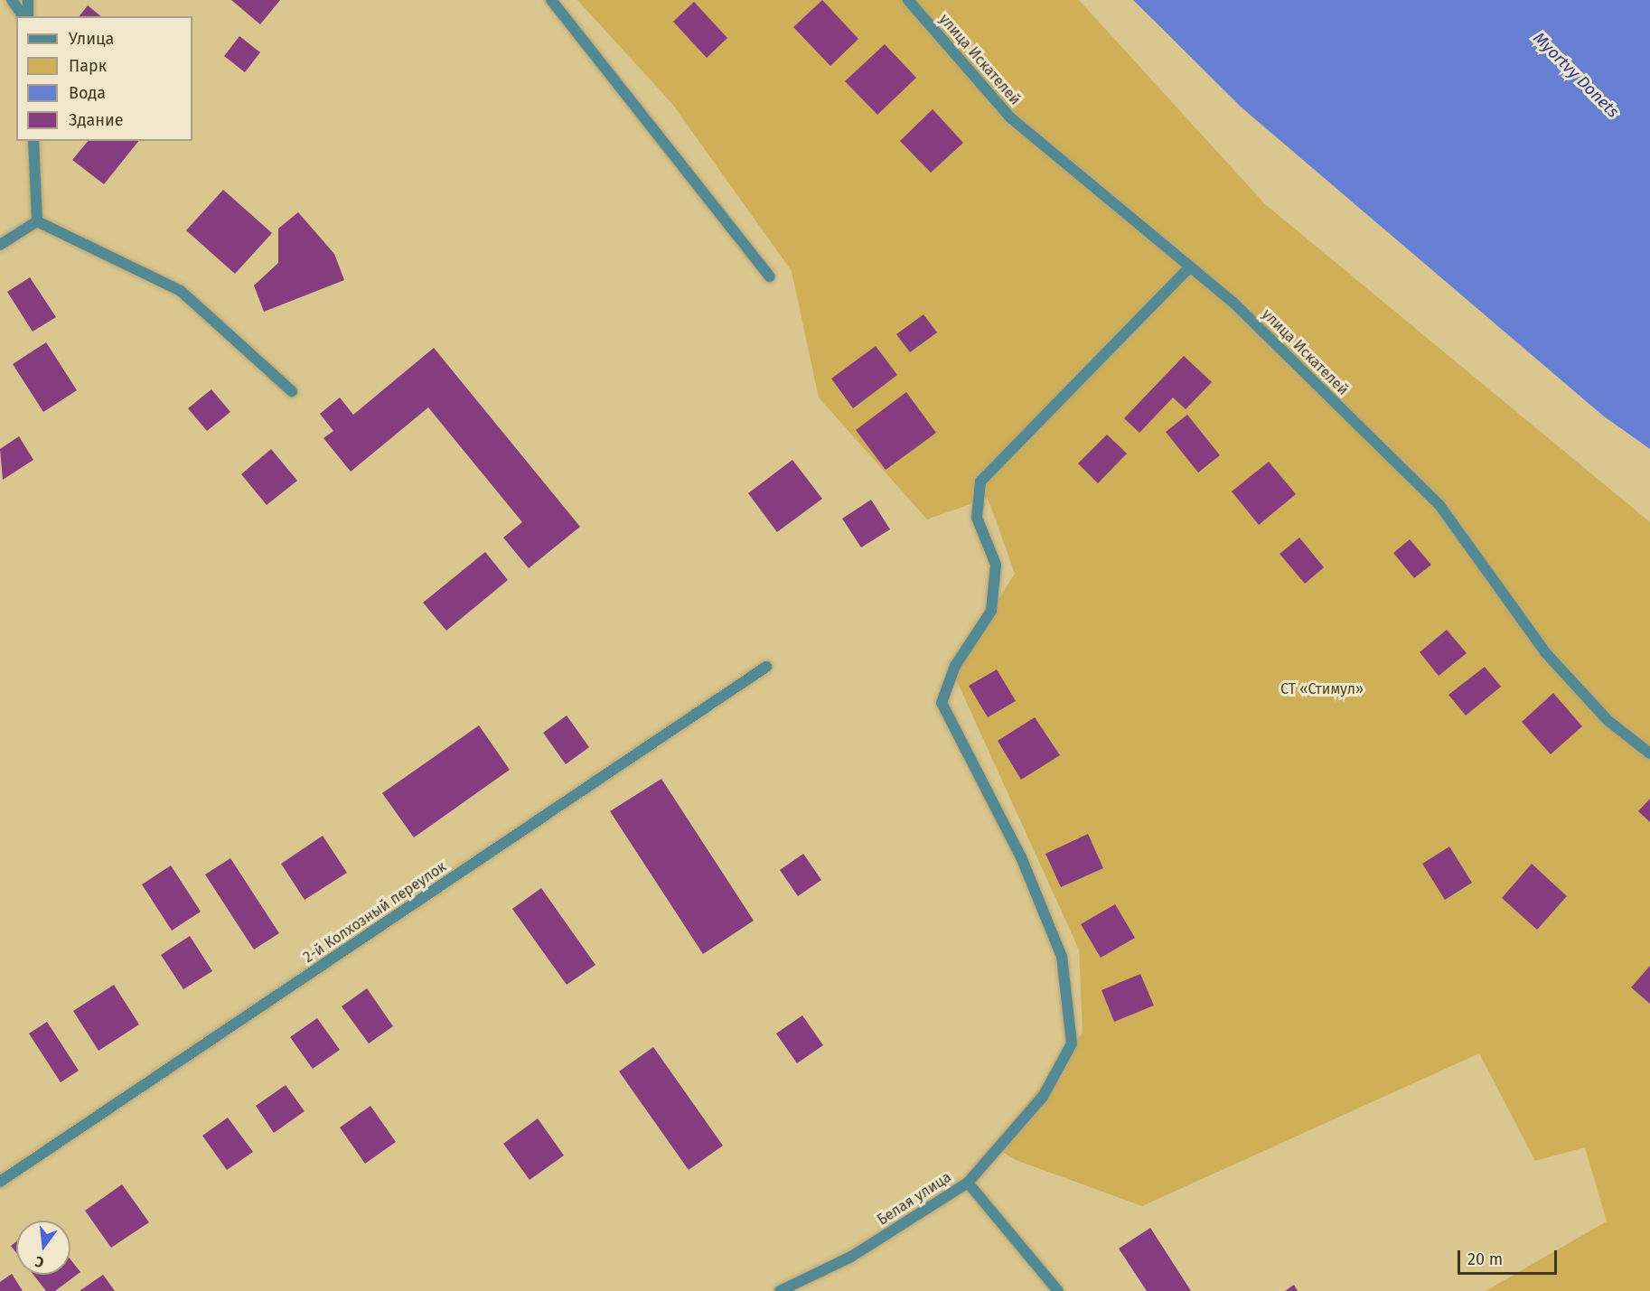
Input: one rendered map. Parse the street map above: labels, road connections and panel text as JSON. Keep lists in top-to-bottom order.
{
  "streets": {
    "street": ["улица Искателей", "2-й Колхозный переулок", "Белая улица"]
  },
  "water": ["Myortvy Donets"],
  "parks": ["СТ «Стимул»"],
  "legend": [
    "Улица",
    "Парк",
    "Вода",
    "Здание"
  ],
  "scale_bar": "20 m",
  "north": "bottom"
}
